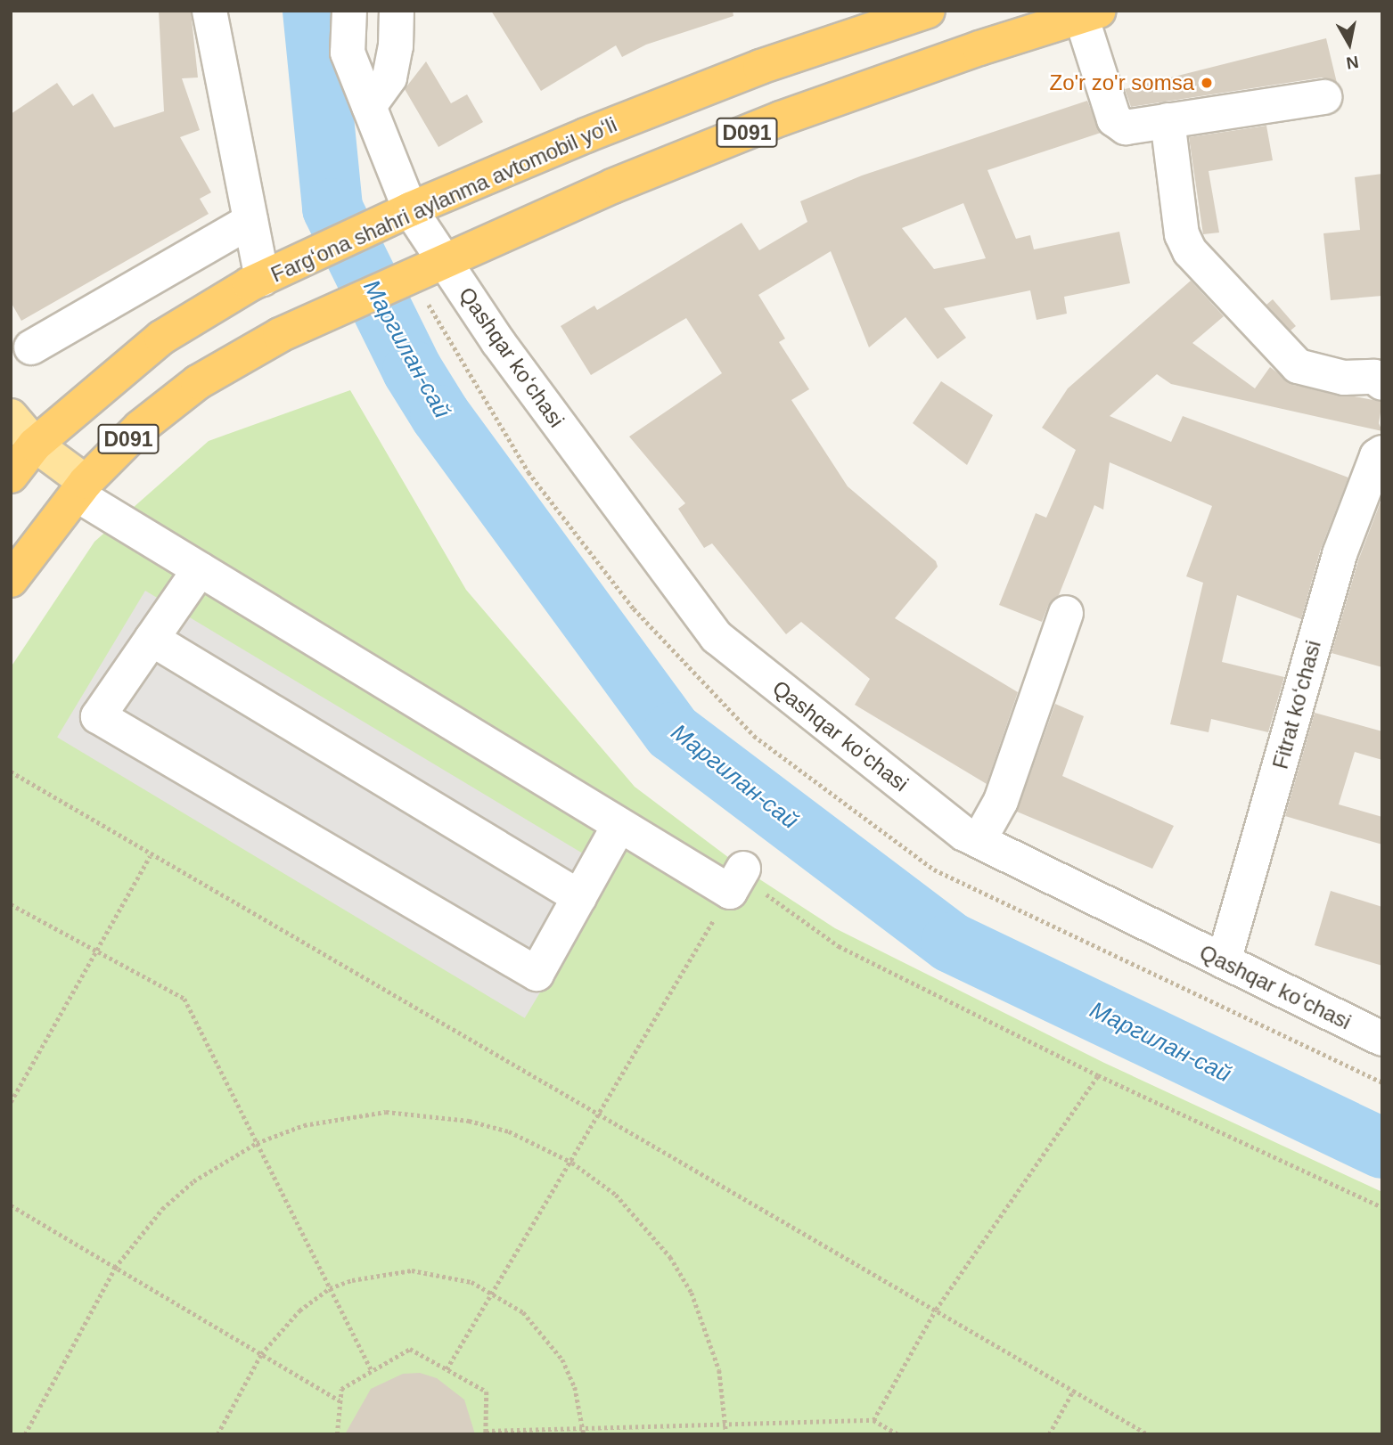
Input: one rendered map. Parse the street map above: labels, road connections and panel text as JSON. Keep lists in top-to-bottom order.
{
  "streets": {
    "highway": ["D091", "Fargʻona shahri aylanma avtomobil yoʻli"],
    "street": ["Qashqar koʻchasi", "Fitrat koʻchasi"]
  },
  "crossings": [
    ["D091", "Qashqar koʻchasi"],
    ["Fargʻona shahri aylanma avtomobil yoʻli", "Qashqar koʻchasi"],
    ["Qashqar koʻchasi", "Fitrat koʻchasi"]
  ],
  "water": ["Маргилан-сай"],
  "places": ["Zo'r zo'r somsa"],
  "north": "bottom"
}
